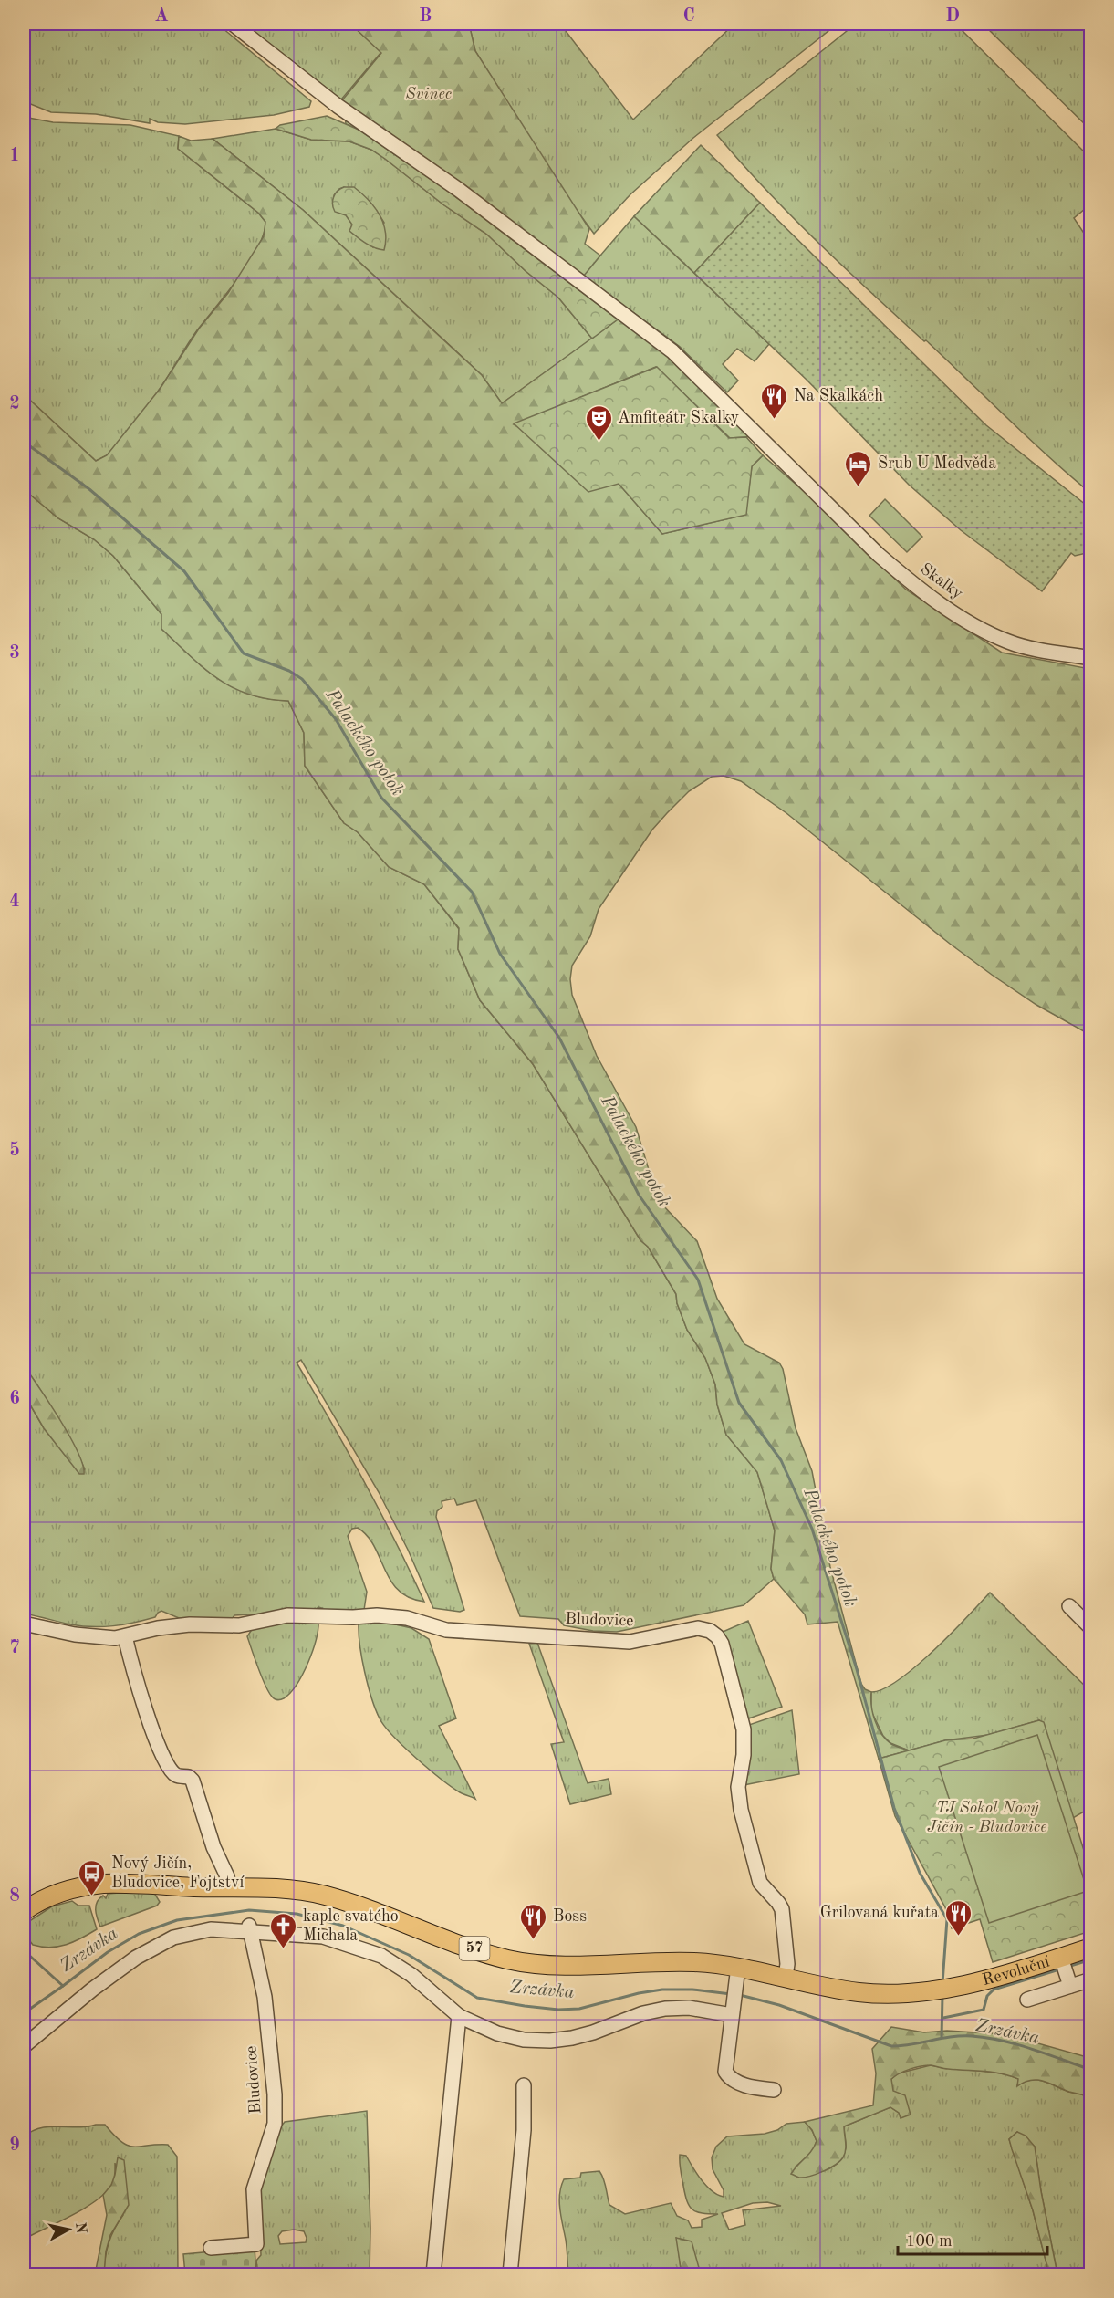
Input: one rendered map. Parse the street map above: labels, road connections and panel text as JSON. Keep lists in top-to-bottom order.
{
  "streets": {
    "main road": ["57", "Revoluční"],
    "street": ["Skalky", "Bludovice"]
  },
  "crossings": [
    ["Bludovice", "57"],
    ["Bludovice", "Revoluční"],
    ["57", "Revoluční"]
  ],
  "water": ["Palackého potok", "Zrzávka"],
  "parks": ["Svinec", "TJ Sokol Nový Jičín - Bludovice"],
  "places": {
    "restaurant": ["Na Skalkách", "Grilovaná kuřata", "Boss"],
    "theatre": ["Amfiteátr Skalky"],
    "hotel": ["Srub U Medvěda"],
    "bus stop": ["Nový Jičín, Bludovice, Fojtství"],
    "church": ["kaple svatého Michala"]
  },
  "scale_bar": "100 m",
  "north": "right",
  "grid": {
    "columns": [
      "A",
      "B",
      "C",
      "D"
    ],
    "rows": [
      "1",
      "2",
      "3",
      "4",
      "5",
      "6",
      "7",
      "8",
      "9"
    ]
  }
}
